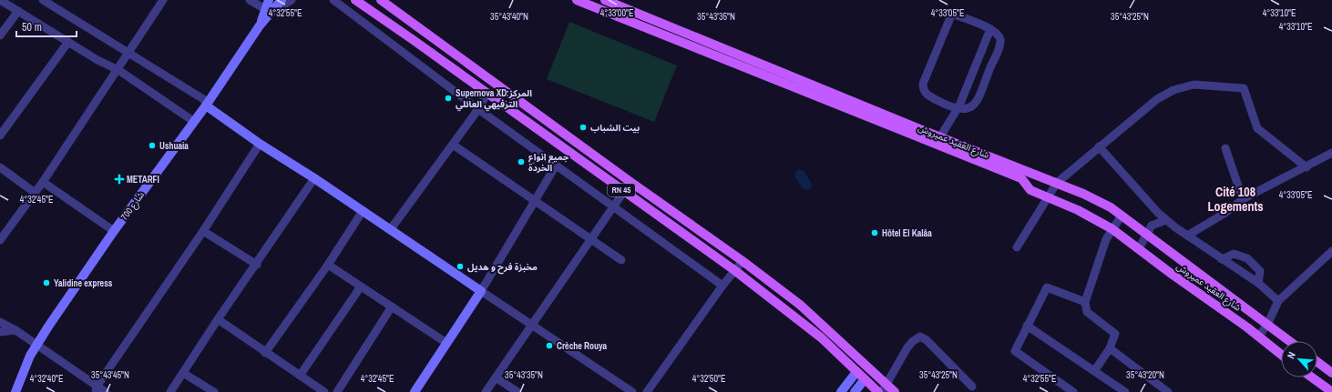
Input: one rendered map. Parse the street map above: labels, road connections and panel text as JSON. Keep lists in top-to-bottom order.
{
  "streets": {
    "main road": ["شارع العقيد عميروش", "RN 45", "شارع 700"]
  },
  "districts": ["Cité 108 Logements"],
  "places": {
    "other": [
      "Supernova XD;المركز الترفيهي العائلي",
      "بيت الشباب",
      "Ushuaia",
      "جميع انواع الخردة",
      "Hôtel El Kalâa",
      "مخبزة فرح و هديل",
      "Yalidine express",
      "Crèche Rouya"
    ],
    "health": ["METARFI"]
  },
  "scale_bar": "50 m",
  "north": "top left",
  "coordinates": [
    "4°33'00\"E",
    "4°32'55\"E",
    "4°33'05\"E",
    "4°33'10\"E",
    "35°43'40\"N",
    "35°43'35\"N",
    "35°43'25\"N",
    "4°32'45\"E",
    "35°43'45\"N",
    "35°43'20\"N",
    "4°32'40\"E",
    "4°32'50\"E"
  ]
}
